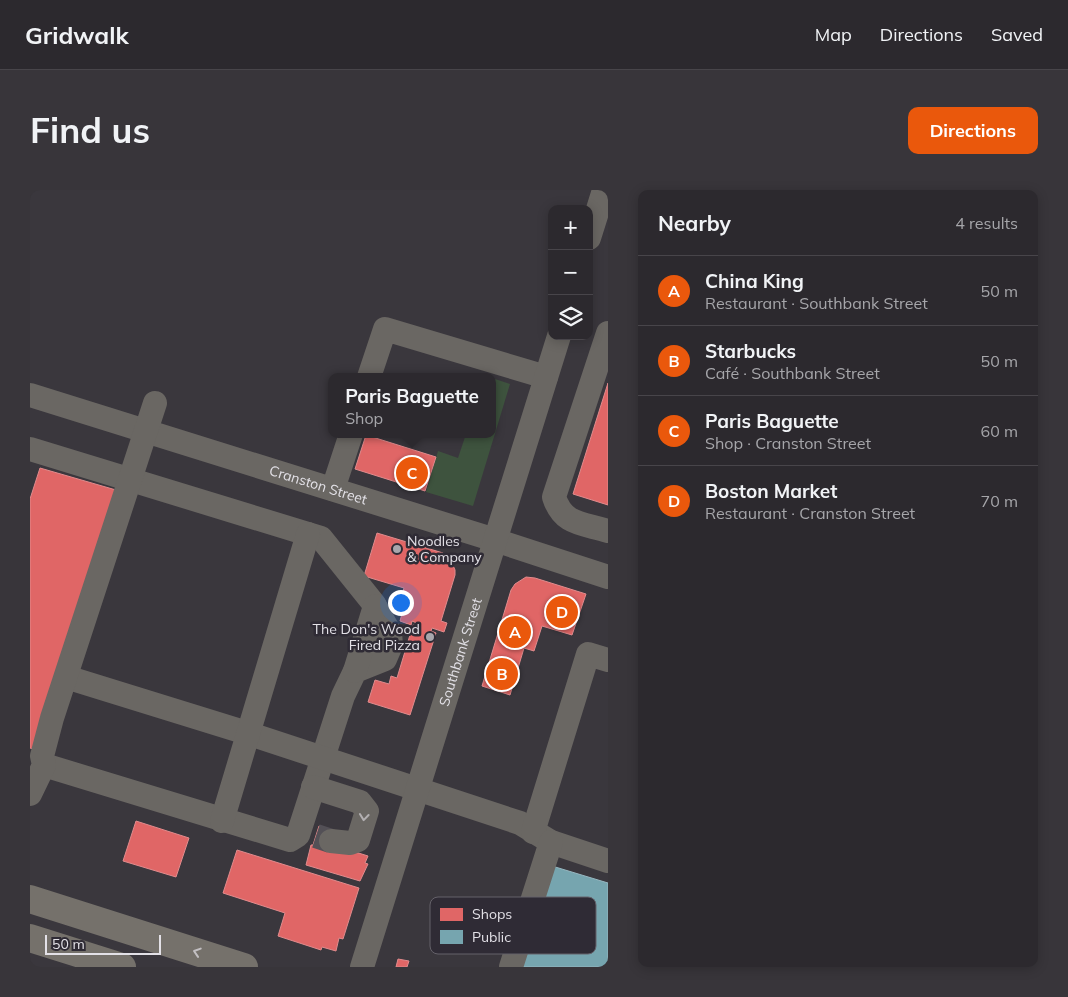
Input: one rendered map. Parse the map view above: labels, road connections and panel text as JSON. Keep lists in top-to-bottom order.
{
  "streets": {
    "street": ["Cranston Street", "Southbank Street"]
  },
  "crossings": [
    ["Cranston Street", "Southbank Street"]
  ],
  "places": ["Noodles & Company", "The Don's Wood Fired Pizza"],
  "legend": ["Shops", "Public"],
  "scale_bar": "50 m",
  "page": {
    "header": "Gridwalk",
    "nav": ["Map", "Directions", "Saved"],
    "buttons": "Directions",
    "title": "Find us",
    "heading": ["Nearby", "4 results"],
    "map_buttons": ["+", "−"],
    "list": [
      {
        "mark": "A",
        "name": "China King",
        "note": "Restaurant · Southbank Street",
        "value": "50 m"
      },
      {
        "mark": "B",
        "name": "Starbucks",
        "note": "Café · Southbank Street",
        "value": "50 m"
      },
      {
        "mark": "C",
        "name": "Paris Baguette",
        "note": "Shop · Cranston Street",
        "value": "60 m"
      },
      {
        "mark": "D",
        "name": "Boston Market",
        "note": "Restaurant · Cranston Street",
        "value": "70 m"
      }
    ],
    "popup": ["Paris Baguette", "Shop"],
    "pins": [
      "C",
      "D",
      "A",
      "B"
    ],
    "scale": "50 m"
  }
}
